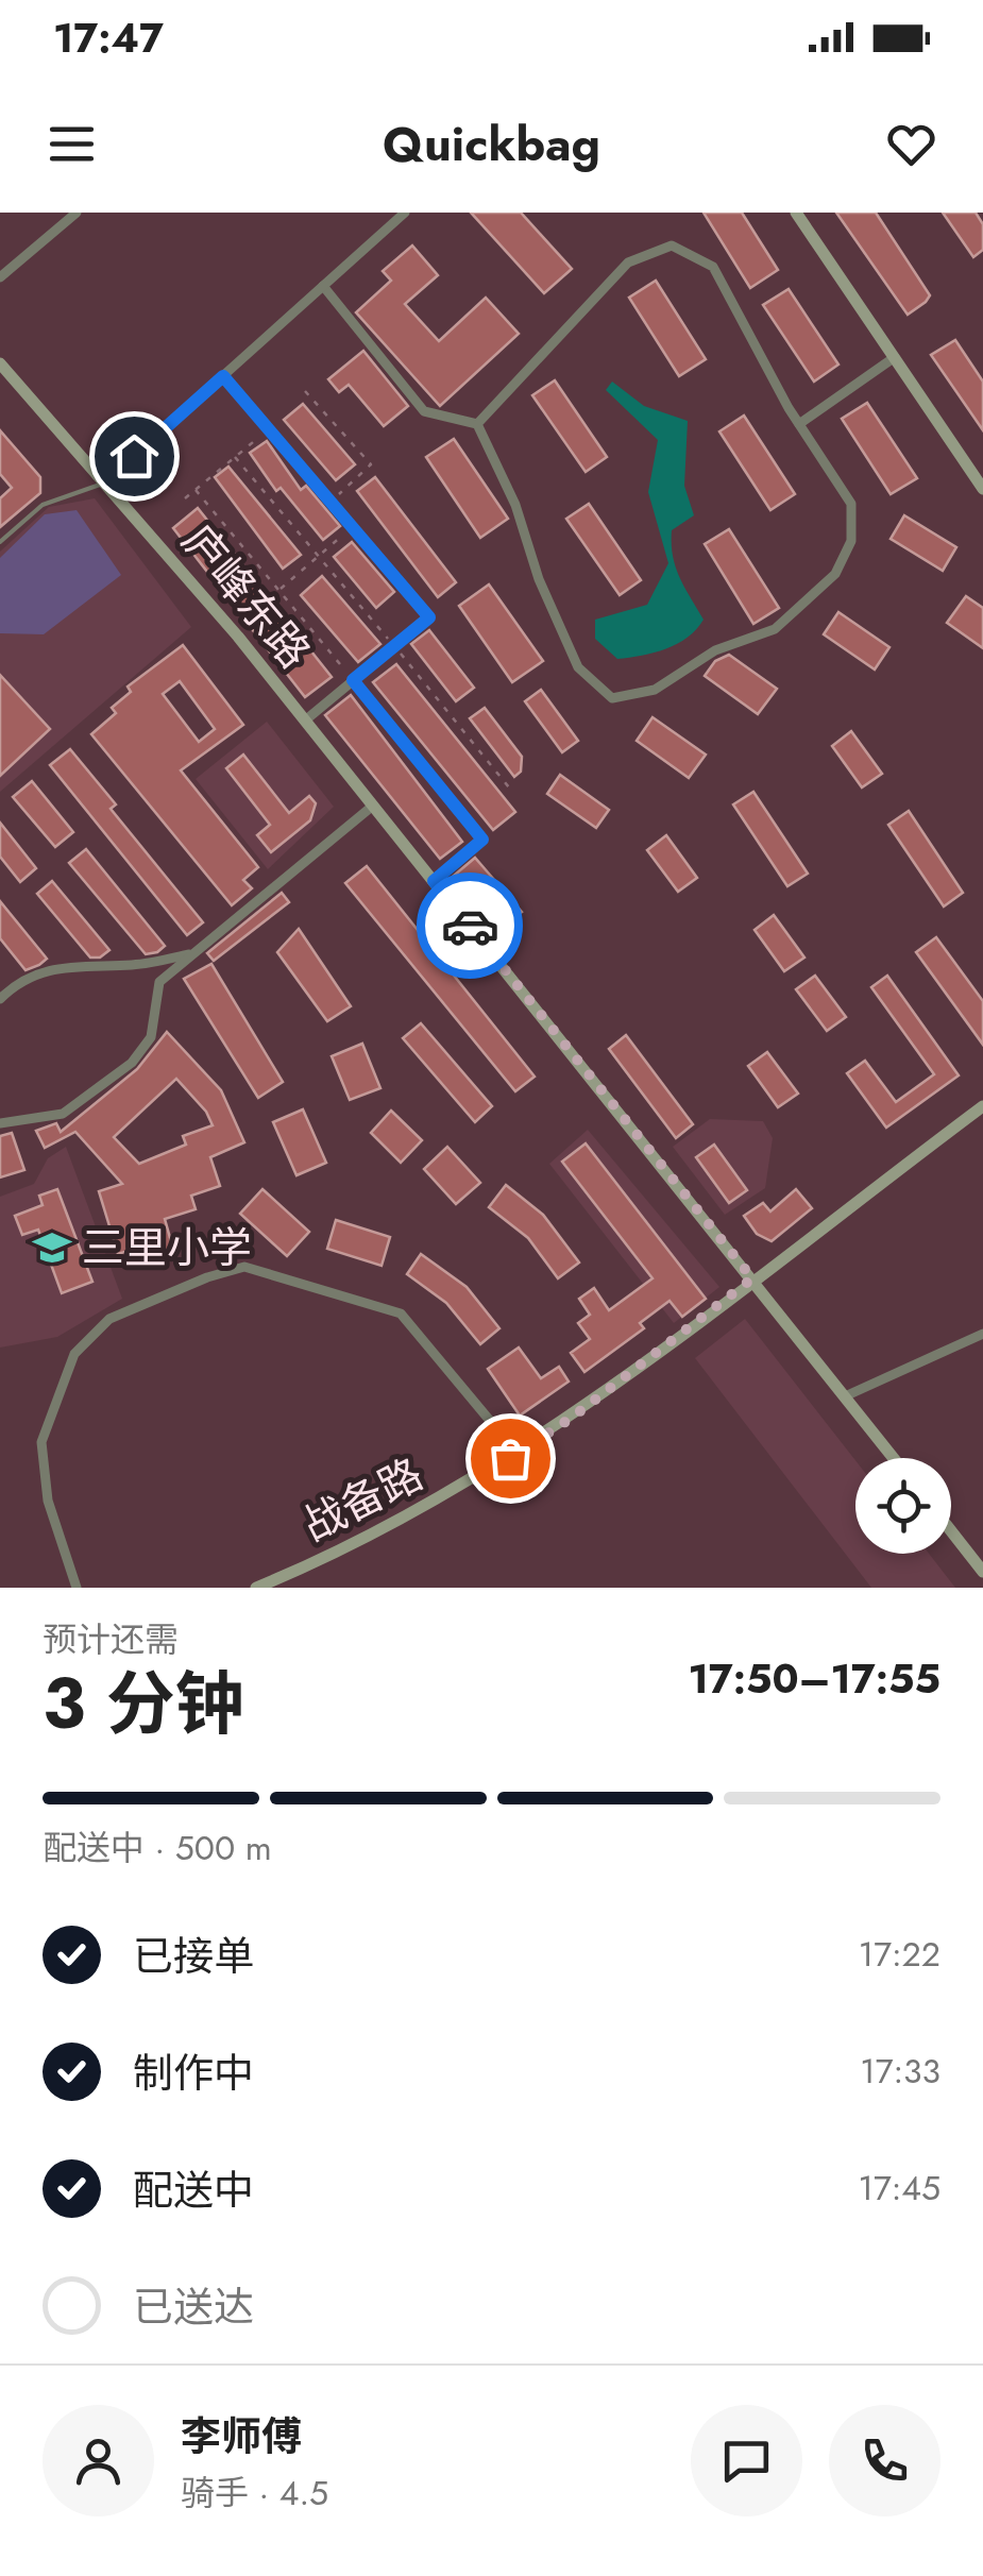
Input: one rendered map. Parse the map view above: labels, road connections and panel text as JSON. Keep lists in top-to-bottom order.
{
  "streets": {
    "main road": ["庐峰东路", "战备路"]
  },
  "crossings": [
    ["庐峰东路", "战备路"]
  ],
  "places": {
    "school or university": ["三里小学"]
  },
  "page": {
    "status": "17:47",
    "header": "Quickbag",
    "heading": ["3 分钟", "预计还需", "17:50–17:55"],
    "panel": ["李师傅", "骑手 · 4.5"],
    "bar": "配送中 · 500 m",
    "list": [
      ["已接单", "17:22"],
      ["制作中", "17:33"],
      ["配送中", "17:45"],
      "已送达"
    ]
  }
}
